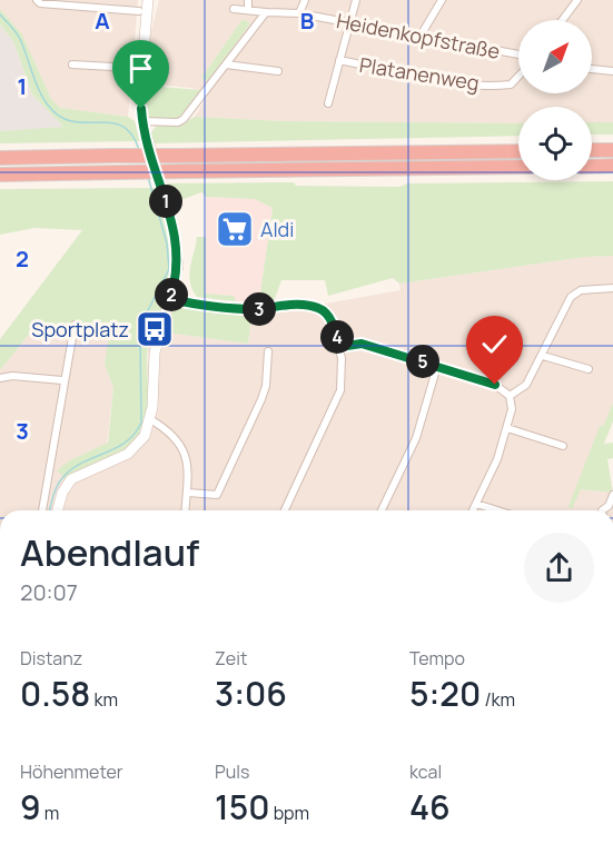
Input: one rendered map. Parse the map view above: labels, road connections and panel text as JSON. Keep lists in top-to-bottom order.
{
  "streets": {
    "street": ["Heidenkopfstraße", "Platanenweg"]
  },
  "places": {
    "supermarket": ["Aldi"],
    "bus stop": ["Sportplatz"]
  },
  "north": "top right",
  "page": {
    "pins": [
      "1",
      "2",
      "3",
      "4",
      "5"
    ],
    "heading": ["Abendlauf", "20:07"],
    "stats": [
      ["Distanz", "0.58 km"],
      ["Zeit", "3:06"],
      ["Tempo", "5:20 /km"],
      ["Höhenmeter", "9 m"],
      ["Puls", "150 bpm"],
      ["kcal", "46"]
    ]
  },
  "grid": {
    "columns": ["A", "B"],
    "rows": ["1", "2", "3"]
  }
}
